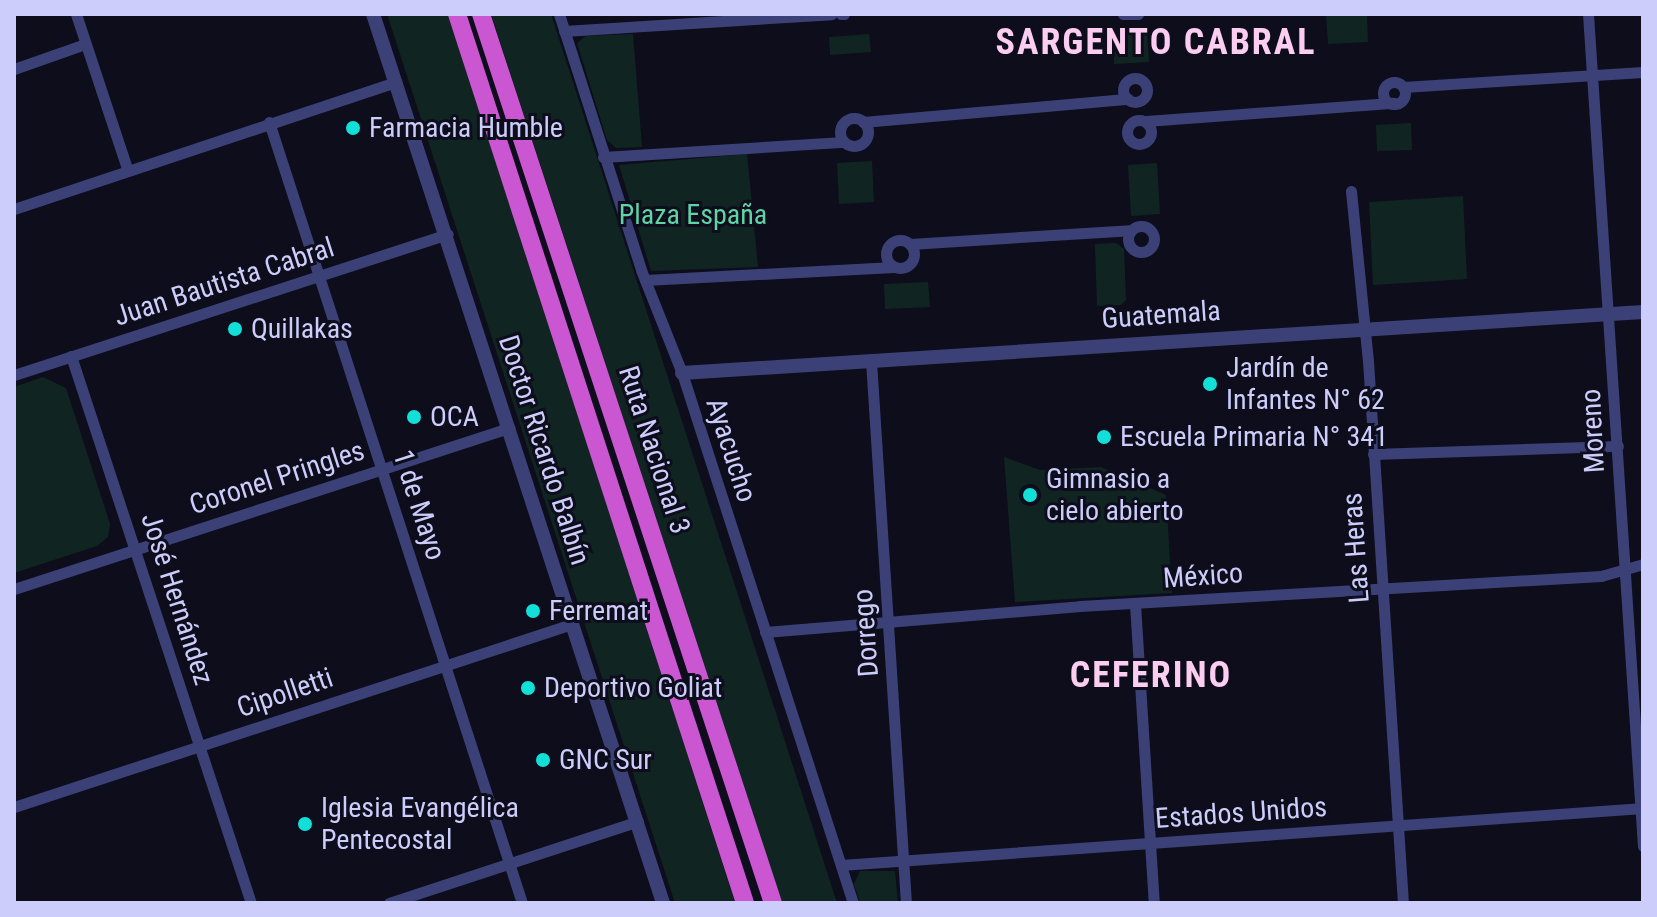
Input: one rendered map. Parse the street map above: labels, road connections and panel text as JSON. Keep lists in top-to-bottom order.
{
  "streets": {
    "highway": ["Ruta Nacional 3"],
    "street": [
      "Juan Bautista Cabral",
      "Guatemala",
      "Moreno",
      "Doctor Ricardo Balbín",
      "Ayacucho",
      "Coronel Pringles",
      "1 de Mayo",
      "Las Heras",
      "México",
      "José Hernández",
      "Dorrego",
      "Cipolletti",
      "Estados Unidos"
    ]
  },
  "crossings": [
    ["Juan Bautista Cabral", "Doctor Ricardo Balbín"],
    ["Juan Bautista Cabral", "1 de Mayo"],
    ["Juan Bautista Cabral", "José Hernández"],
    ["Guatemala", "Moreno"],
    ["Guatemala", "Ayacucho"],
    ["Guatemala", "Las Heras"],
    ["Guatemala", "Dorrego"],
    ["Moreno", "México"],
    ["Moreno", "Estados Unidos"],
    ["Doctor Ricardo Balbín", "Coronel Pringles"],
    ["Doctor Ricardo Balbín", "Cipolletti"],
    ["Ayacucho", "México"],
    ["Ayacucho", "Estados Unidos"],
    ["Coronel Pringles", "1 de Mayo"],
    ["Coronel Pringles", "José Hernández"],
    ["1 de Mayo", "Cipolletti"],
    ["Las Heras", "México"],
    ["Las Heras", "Estados Unidos"],
    ["México", "Dorrego"],
    ["José Hernández", "Cipolletti"],
    ["Dorrego", "Estados Unidos"]
  ],
  "districts": ["SARGENTO CABRAL", "CEFERINO"],
  "parks": ["Plaza España"],
  "places": [
    "Farmacia Humble",
    "Quillakas",
    "Jardín de Infantes N° 62",
    "OCA",
    "Escuela Primaria N° 341",
    "Gimnasio a cielo abierto",
    "Ferremat",
    "Deportivo Goliat",
    "GNC Sur",
    "Iglesia Evangélica Pentecostal"
  ]
}
